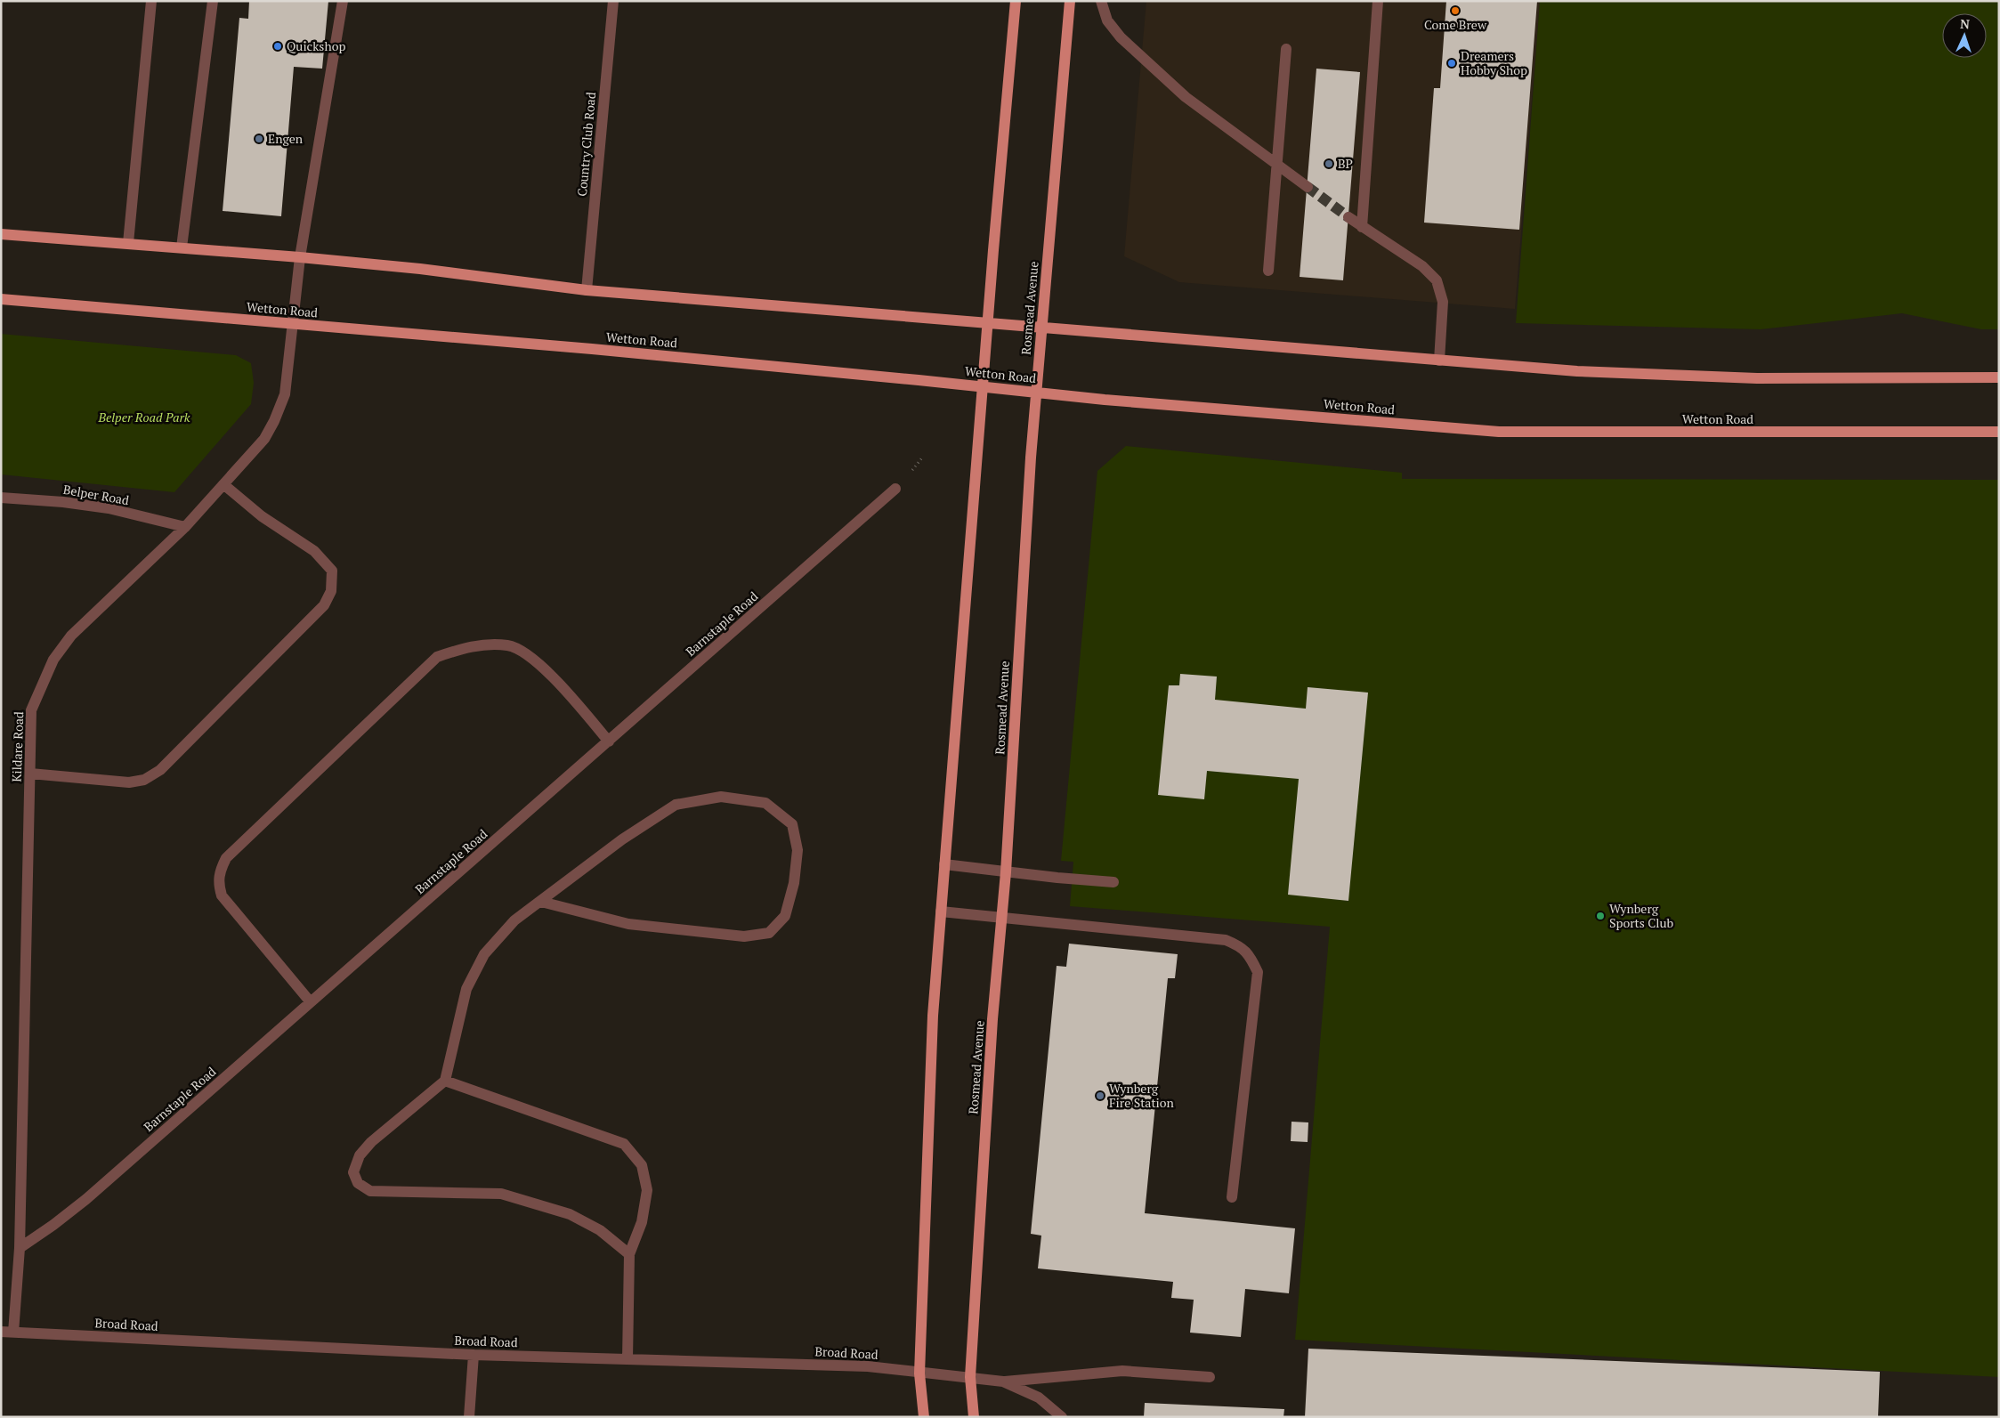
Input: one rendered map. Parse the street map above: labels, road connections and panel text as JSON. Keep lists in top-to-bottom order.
{
  "streets": {
    "main road": ["Rosmead Avenue", "Wetton Road"],
    "street": [
      "Country Club Road",
      "Belper Road",
      "Barnstaple Road",
      "Kildare Road",
      "Broad Road"
    ]
  },
  "crossings": [
    ["Rosmead Avenue", "Wetton Road"],
    ["Rosmead Avenue", "Broad Road"],
    ["Wetton Road", "Kildare Road"],
    ["Belper Road", "Kildare Road"],
    ["Barnstaple Road", "Kildare Road"],
    ["Kildare Road", "Broad Road"]
  ],
  "parks": ["Belper Road Park"],
  "places": [
    "Come Brew",
    "Quickshop",
    "Dreamers Hobby Shop",
    "Engen",
    "BP",
    "Wynberg Sports Club",
    "Wynberg Fire Station"
  ],
  "north": "top"
}
